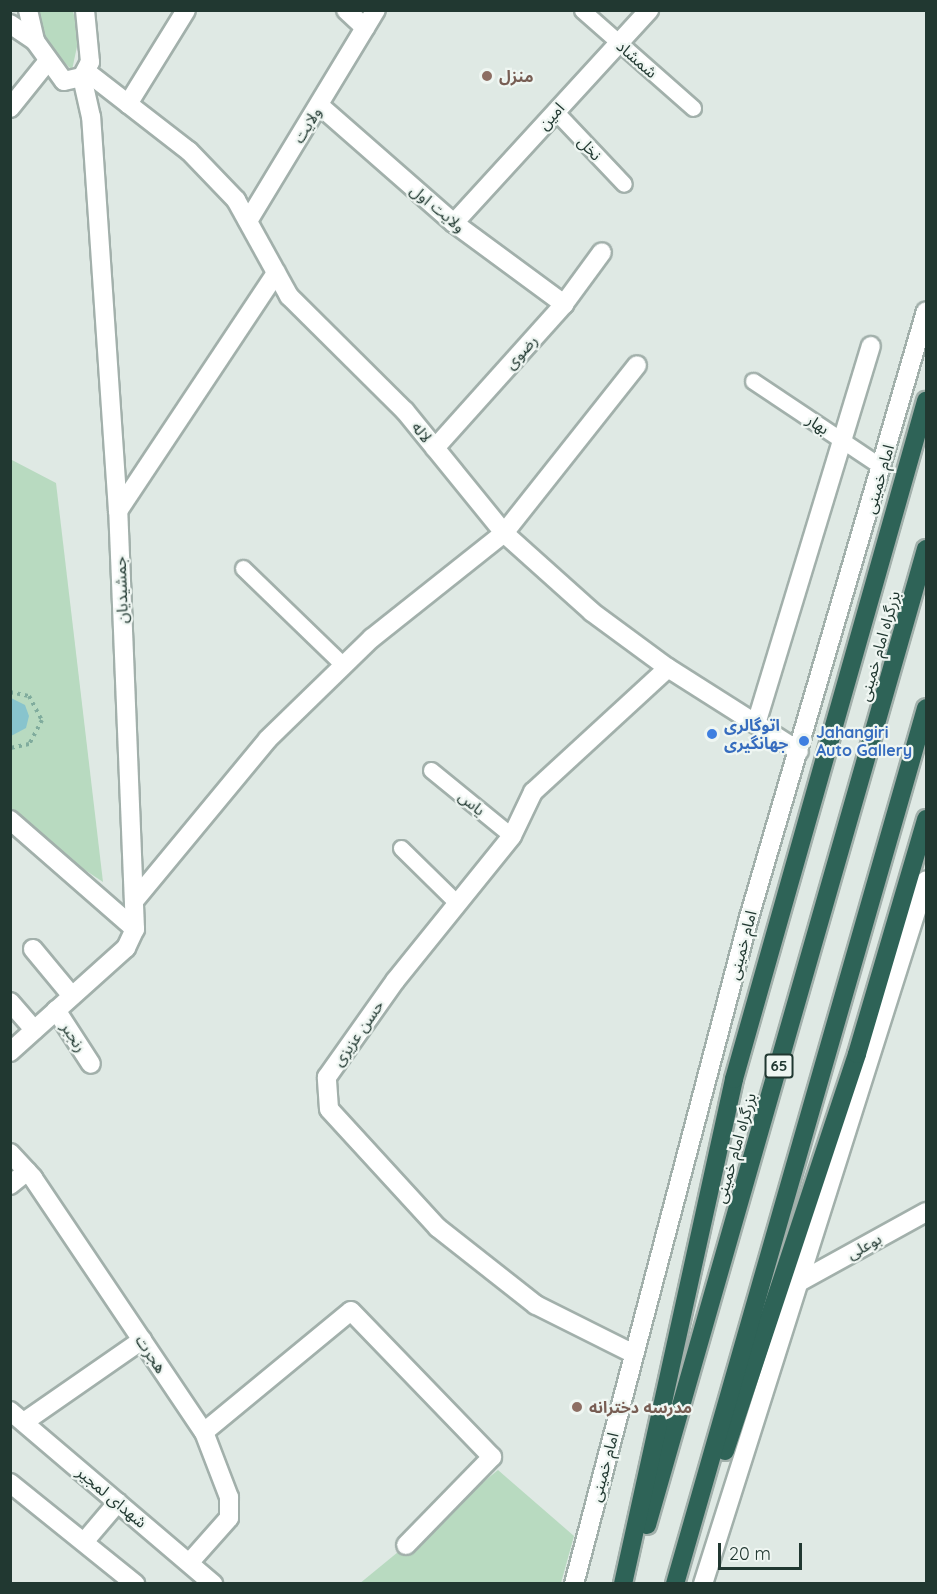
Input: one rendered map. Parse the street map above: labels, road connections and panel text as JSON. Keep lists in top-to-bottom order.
{
  "streets": {
    "highway": ["بزرگراه امام خمینی", "65"],
    "street": [
      "امین",
      "ولایت",
      "ولایت اول",
      "رضوی",
      "لاله",
      "امام خمینی",
      "جمشیدیان",
      "حسن عزیزی",
      "رنجبر",
      "بوعلی",
      "هجرت",
      "شهدای لمجیر"
    ],
    "lane": [
      "شمشاد",
      "نخل",
      "بهار",
      "یاس"
    ]
  },
  "crossings": [
    ["شمشاد", "امین"],
    ["امین", "نخل"],
    ["امین", "ولایت اول"],
    ["ولایت", "ولایت اول"],
    ["ولایت", "لاله"],
    ["ولایت اول", "رضوی"],
    ["رضوی", "لاله"],
    ["بهار", "امام خمینی"],
    ["لاله", "امام خمینی"],
    ["لاله", "جمشیدیان"],
    ["لاله", "حسن عزیزی"],
    ["امام خمینی", "حسن عزیزی"],
    ["یاس", "حسن عزیزی"],
    ["هجرت", "شهدای لمجیر"]
  ],
  "places": [
    "منزل",
    "اتوگالری جهانگیری",
    "Jahangiri Auto Gallery",
    "مدرسه دخترانه"
  ],
  "scale_bar": "20 m"
}
